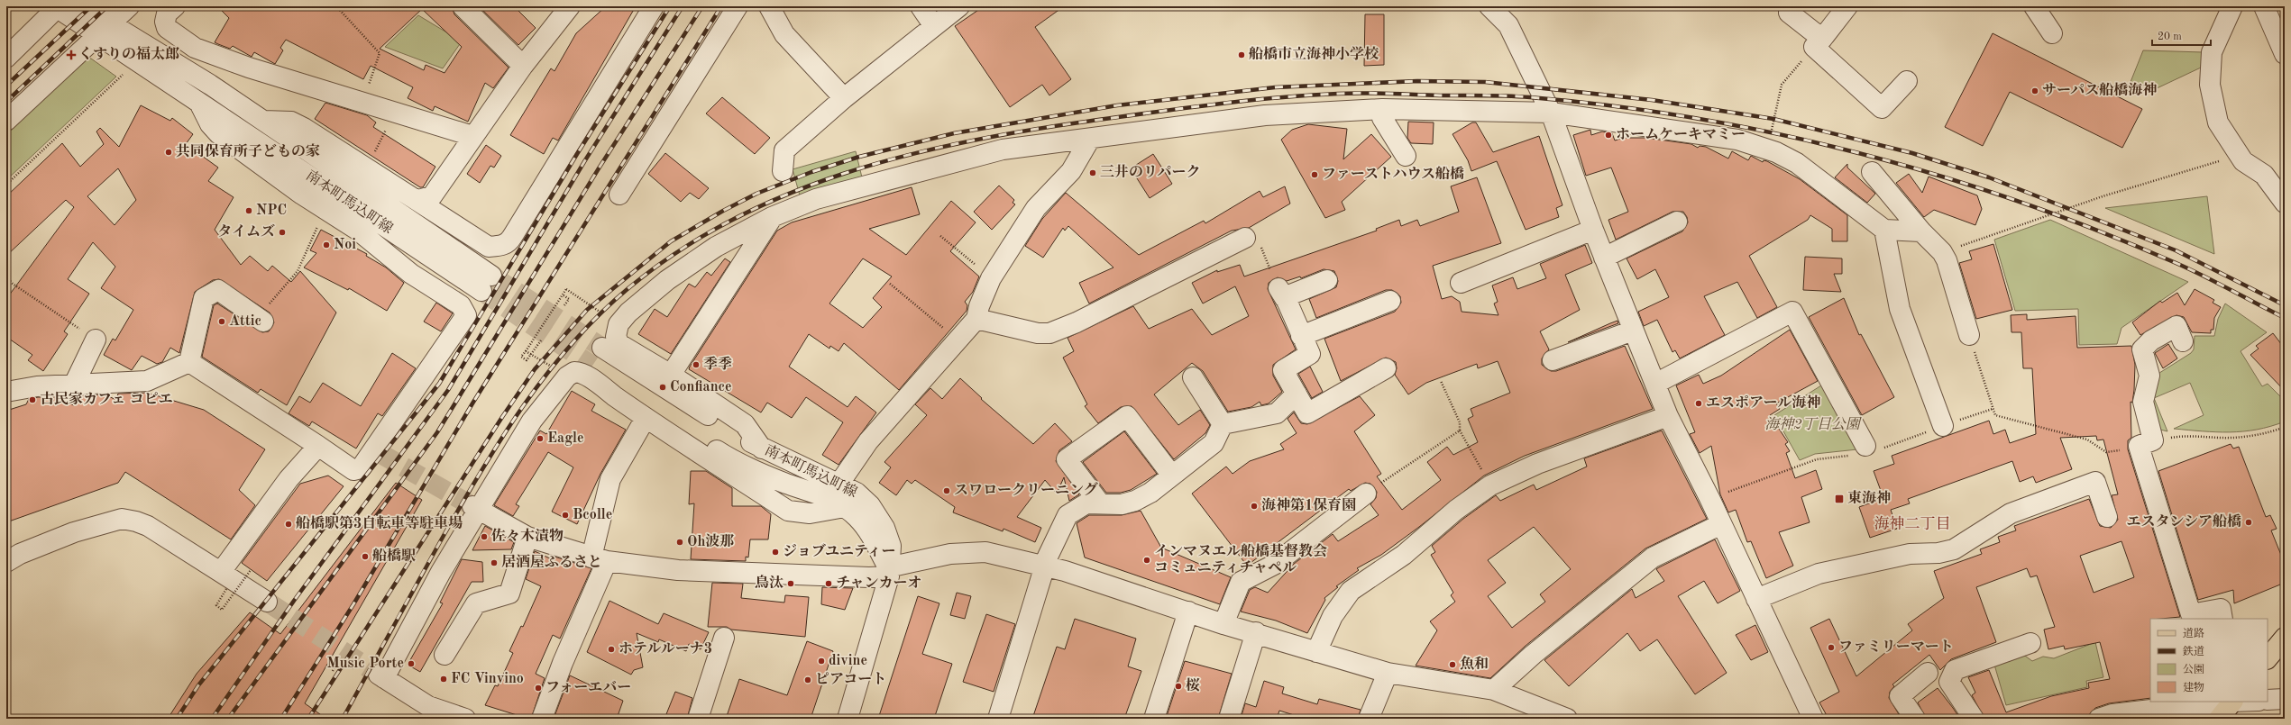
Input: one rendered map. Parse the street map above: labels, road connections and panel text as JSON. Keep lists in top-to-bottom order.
{
  "streets": {
    "street": ["南本町馬込町線"]
  },
  "districts": ["海神二丁目"],
  "parks": ["海神2丁目公園"],
  "places": {
    "health": ["くすりの福太郎"],
    "other": [
      "船橋市立海神小学校",
      "サーパス船橋海神",
      "ホームケーキマミー",
      "共同保育所子どもの家",
      "三井のリパーク",
      "ファーストハウス船橋",
      "NPC",
      "タイムズ",
      "Noi",
      "Attic",
      "季季",
      "Confiance",
      "古民家カフェ コピエ",
      "エスポアール海神",
      "Eagle",
      "スワロークリーニング",
      "海神第1保育園",
      "Bcolle",
      "エスタンシア船橋",
      "船橋駅第3自転車等駐車場",
      "佐々木漬物",
      "Oh波那",
      "ジョブユニティー",
      "船橋駅",
      "インマヌエル船橋基督教会 コミュニティチャペル",
      "居酒屋ふるさと",
      "鳥汰",
      "チャンカーオ",
      "ファミリーマート",
      "ホテルルーナ3",
      "divine",
      "Music Porte",
      "魚和",
      "FC Vinvino",
      "ピアコート",
      "桜",
      "フォーエバー"
    ],
    "transit": ["東海神"]
  },
  "legend": [
    "道路",
    "鉄道",
    "公園",
    "建物"
  ],
  "scale_bar": "20 m"
}
